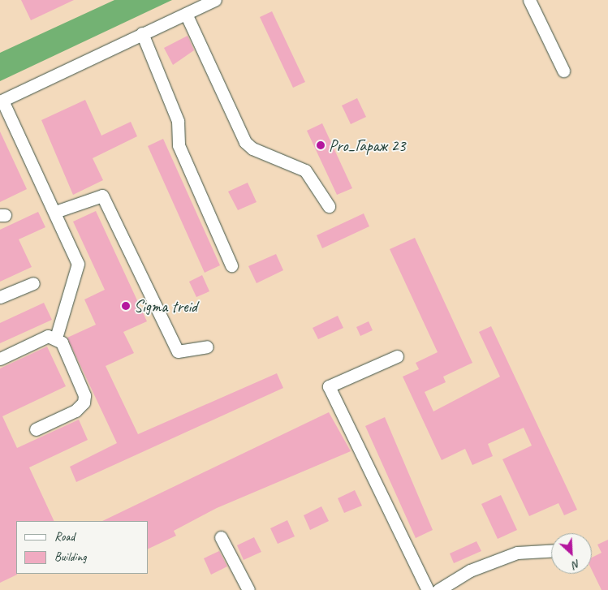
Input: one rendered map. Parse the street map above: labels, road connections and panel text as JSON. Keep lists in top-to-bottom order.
{
  "places": ["Pro_Гараж 23", "Sigma treid"],
  "legend": ["Road", "Building"],
  "north": "bottom right"
}
